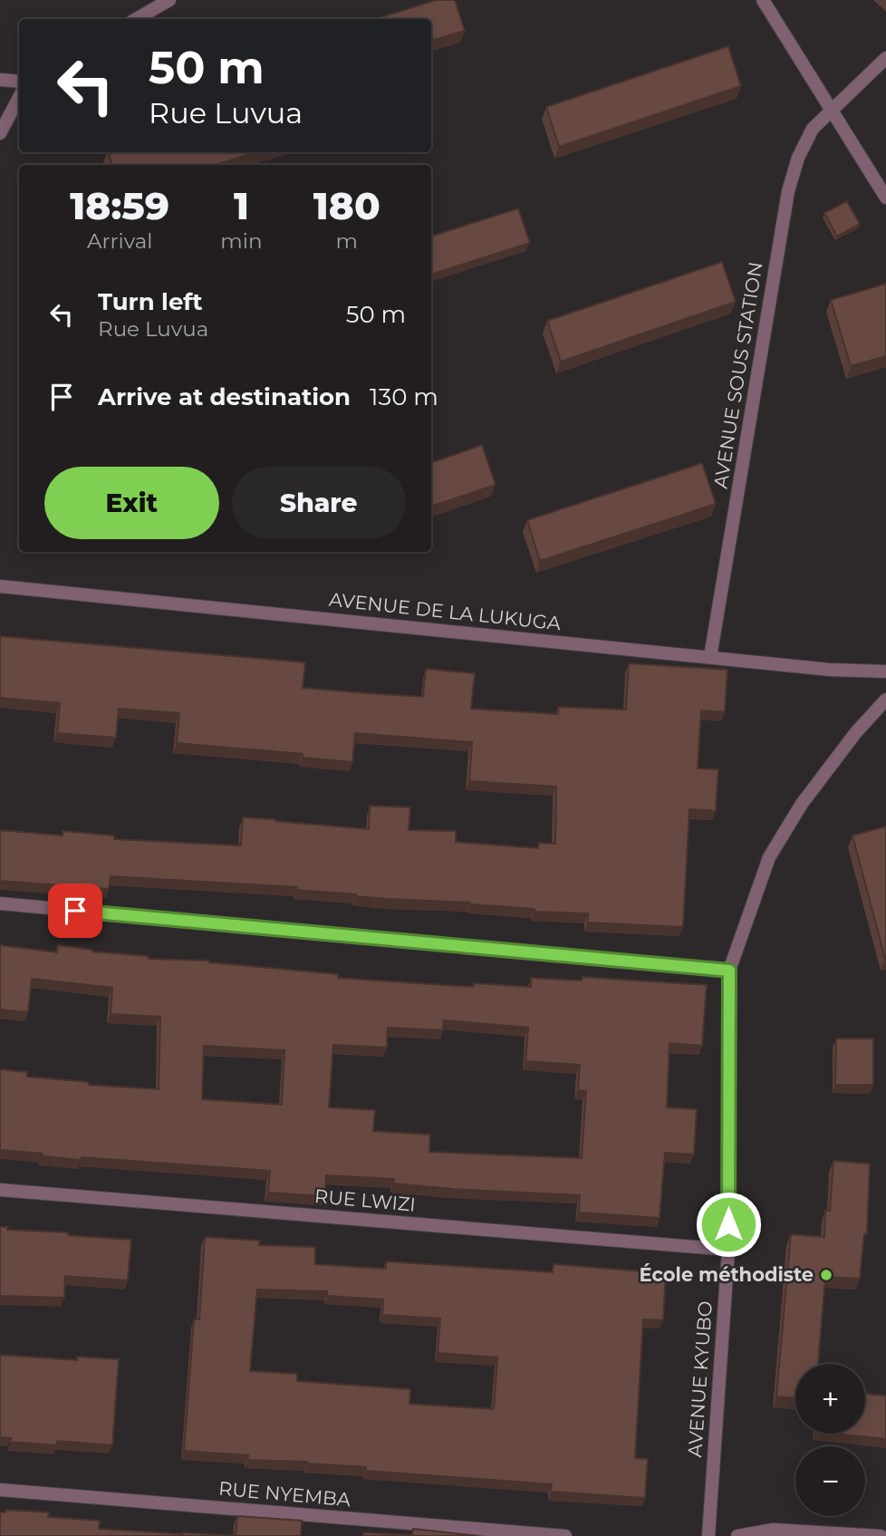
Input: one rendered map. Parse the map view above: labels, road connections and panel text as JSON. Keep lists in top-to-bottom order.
{
  "streets": {
    "street": [
      "AVENUE SOUS STATION",
      "AVENUE DE LA LUKUGA",
      "RUE LWIZI",
      "AVENUE KYUBO",
      "RUE NYEMBA"
    ]
  },
  "crossings": [
    ["AVENUE SOUS STATION", "AVENUE DE LA LUKUGA"],
    ["RUE LWIZI", "AVENUE KYUBO"]
  ],
  "places": ["École méthodiste"],
  "page": {
    "turn": ["50 m", "Rue Luvua"],
    "eta": [
      "18:59",
      "Arrival",
      "1",
      "min",
      "180",
      "m"
    ],
    "list": [
      {
        "name": "Turn left",
        "note": "Rue Luvua",
        "value": "50 m"
      },
      {
        "name": "Arrive at destination",
        "value": "130 m"
      }
    ],
    "buttons": ["Exit", "Share"],
    "map_buttons": ["+", "−"]
  }
}
